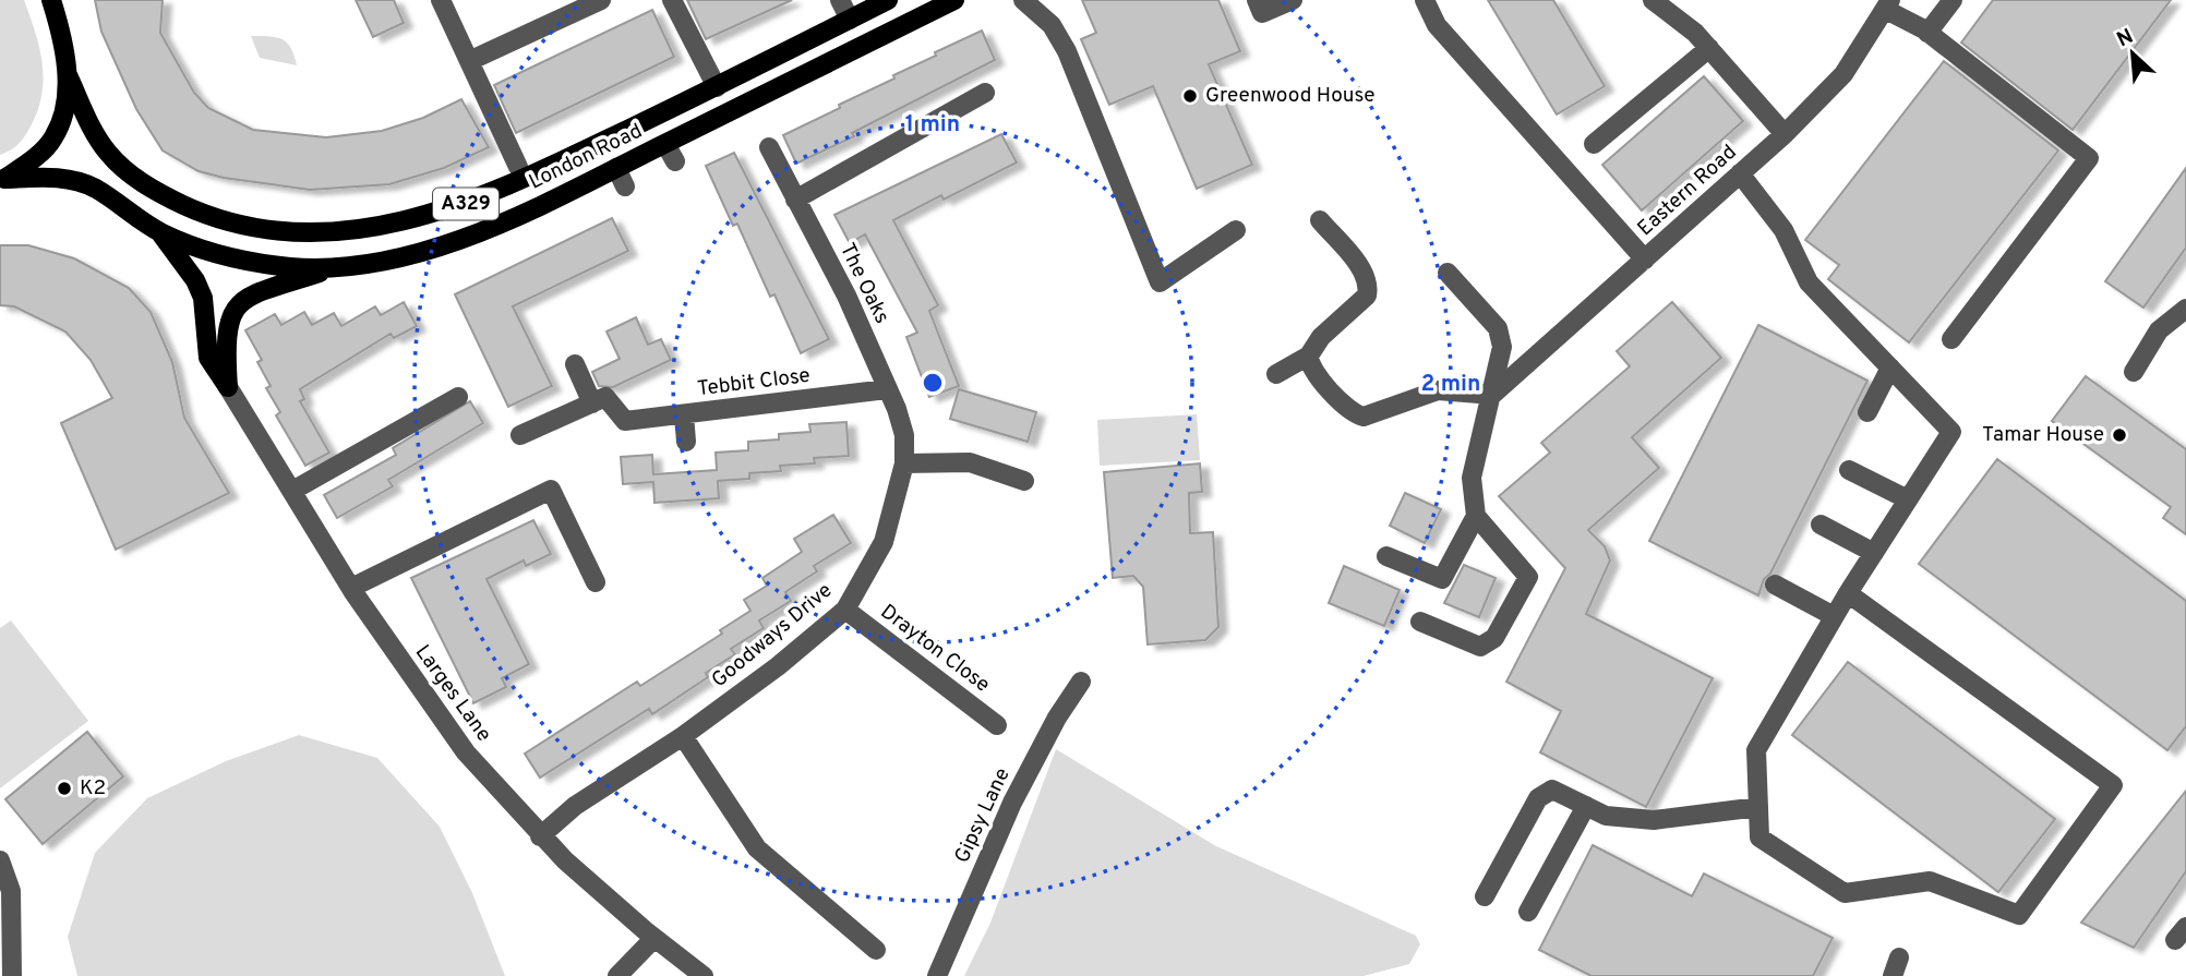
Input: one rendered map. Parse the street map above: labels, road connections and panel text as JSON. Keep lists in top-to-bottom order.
{
  "streets": {
    "main road": ["London Road", "A329"],
    "street": [
      "Eastern Road",
      "The Oaks",
      "Tebbit Close",
      "Goodways Drive",
      "Drayton Close",
      "Larges Lane",
      "Gipsy Lane"
    ]
  },
  "crossings": [
    ["London Road", "A329"],
    ["The Oaks", "Tebbit Close"],
    ["The Oaks", "Goodways Drive"],
    ["Tebbit Close", "Goodways Drive"],
    ["Goodways Drive", "Drayton Close"],
    ["Goodways Drive", "Larges Lane"]
  ],
  "places": ["Greenwood House", "Tamar House", "K2"],
  "north": "top left",
  "rings": ["1 min", "2 min"]
}
